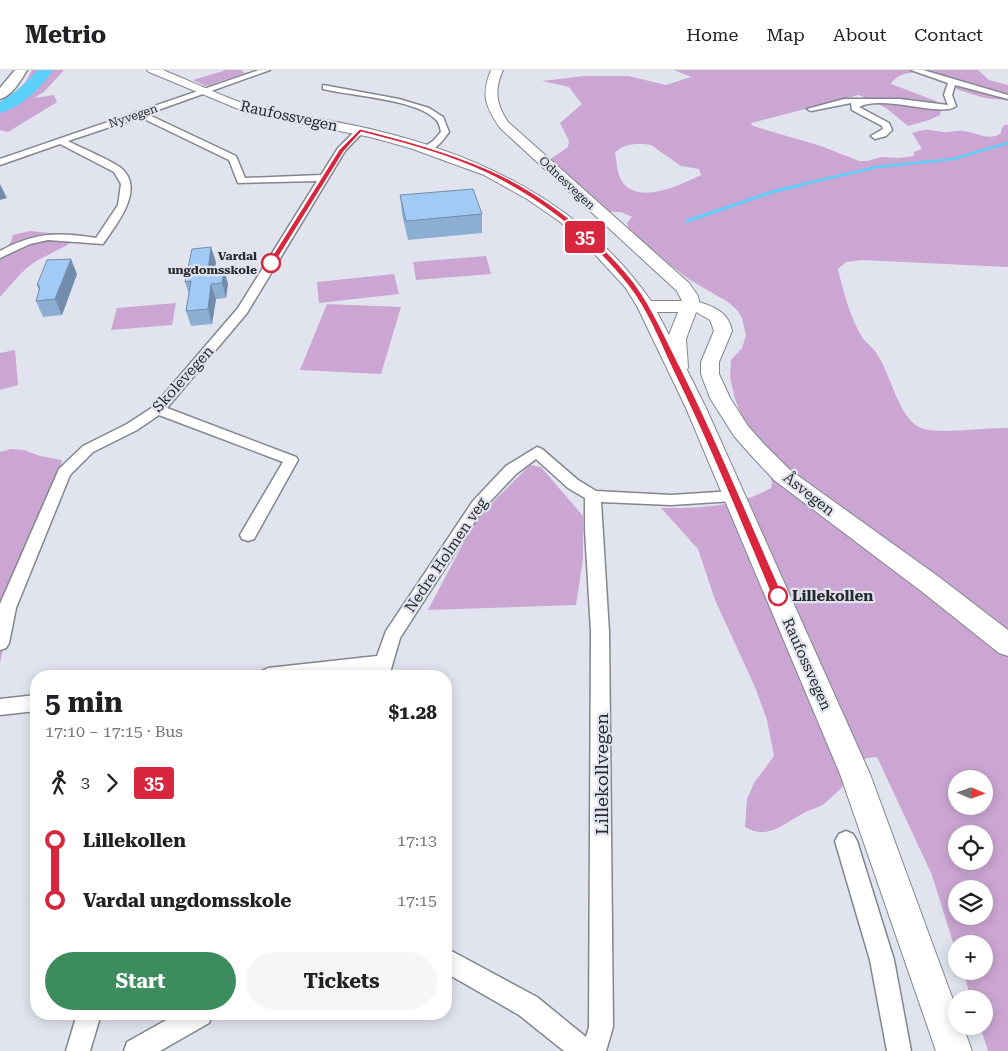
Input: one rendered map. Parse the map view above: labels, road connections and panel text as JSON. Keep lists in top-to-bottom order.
{
  "streets": {
    "main road": ["Raufossvegen", "Odnesvegen", "Åsvegen"],
    "street": [
      "Nyvegen",
      "Skolevegen",
      "Nedre Holmen veg",
      "Lillekollvegen"
    ]
  },
  "crossings": [
    ["Nyvegen", "Raufossvegen"],
    ["Raufossvegen", "Skolevegen"],
    ["Odnesvegen", "Åsvegen"],
    ["Nedre Holmen veg", "Lillekollvegen"]
  ],
  "places": ["Vardal ungdomsskole", "Lillekollen"],
  "lines": ["bus line 35"],
  "north": "right",
  "page": {
    "header": "Metrio",
    "nav": [
      "Home",
      "Map",
      "About",
      "Contact"
    ],
    "on_map": "35",
    "heading": ["5 min", "17:10 – 17:15 · Bus", "$1.28"],
    "legs": ["3", "35"],
    "map_buttons": ["+", "−"],
    "list": [
      {
        "name": "Lillekollen",
        "value": "17:13"
      },
      {
        "name": "Vardal ungdomsskole",
        "value": "17:15"
      }
    ],
    "buttons": ["Start", "Tickets"]
  }
}
